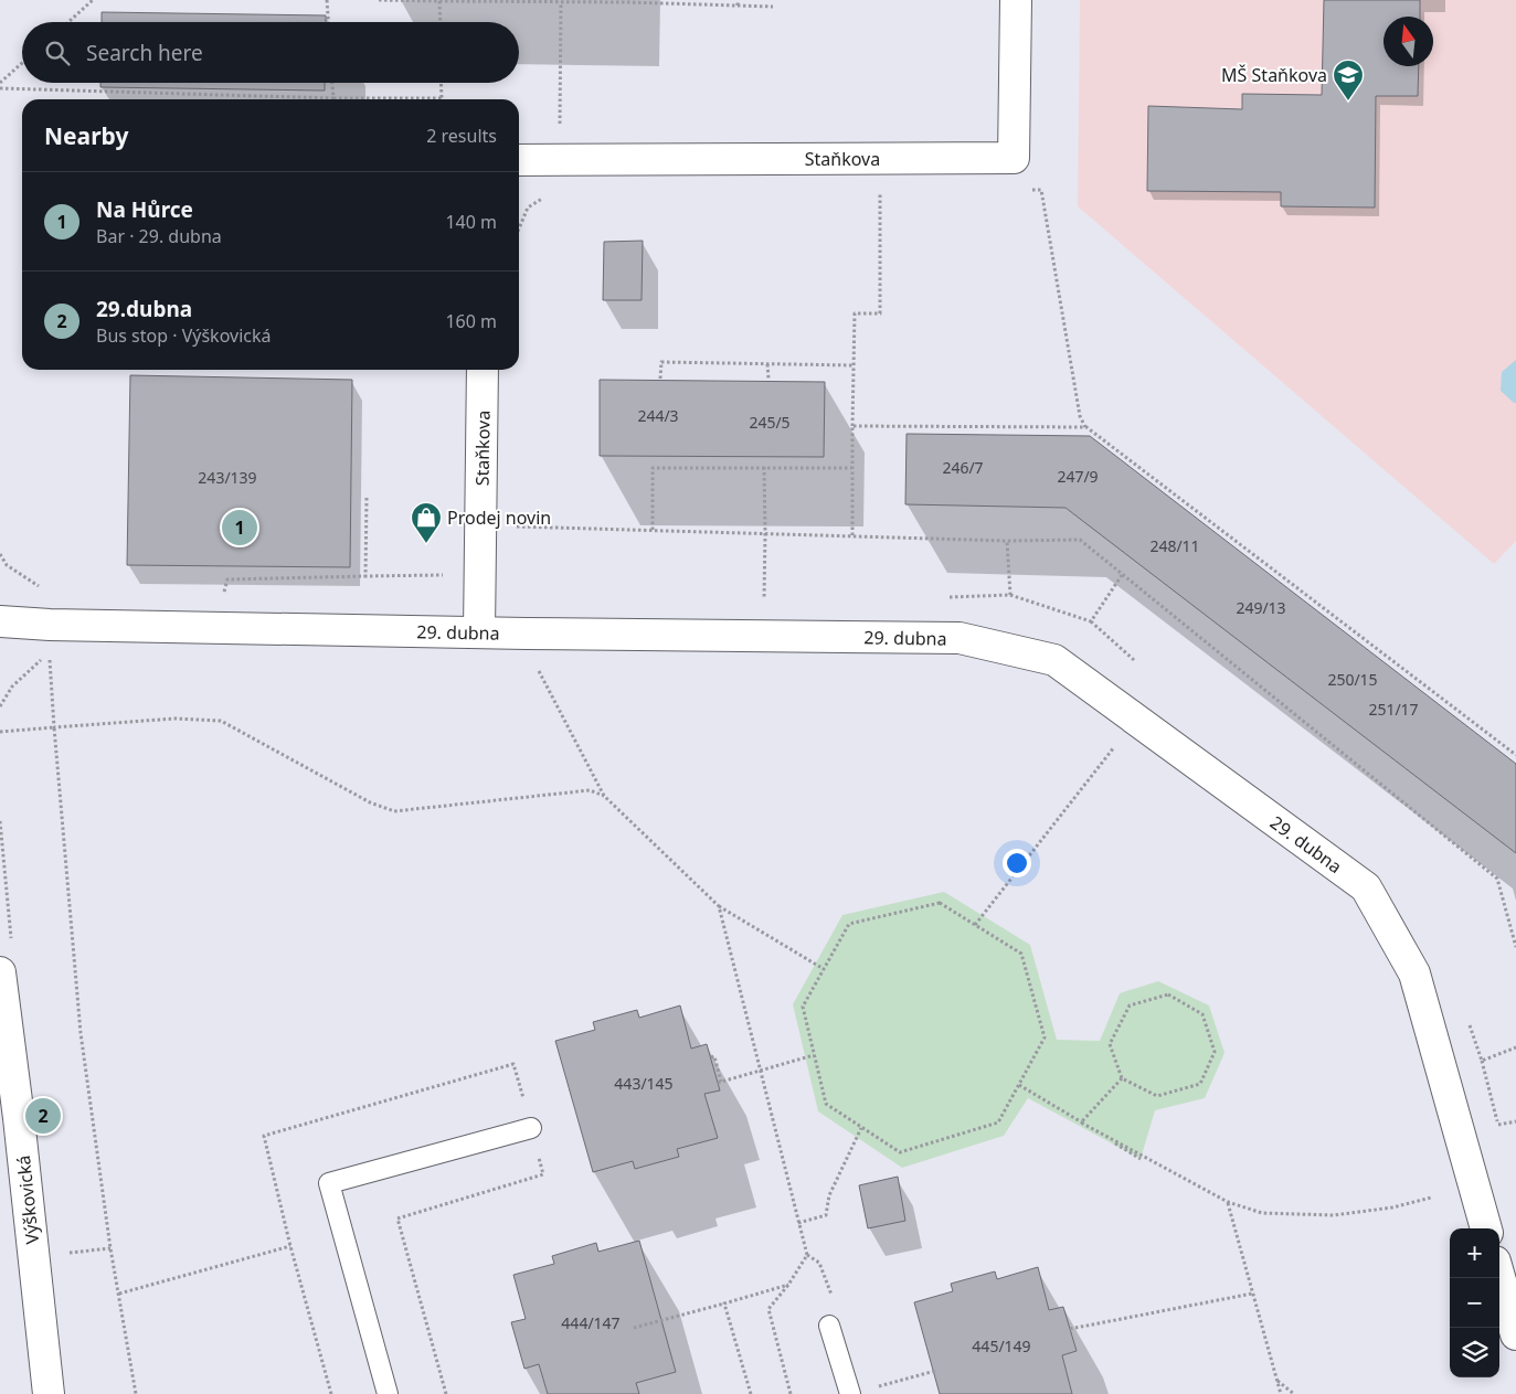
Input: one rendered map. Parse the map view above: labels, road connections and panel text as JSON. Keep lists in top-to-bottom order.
{
  "streets": {
    "street": ["Staňkova", "29. dubna", "Výškovická"]
  },
  "crossings": [
    ["Staňkova", "29. dubna"]
  ],
  "places": {
    "school or university": ["MŠ Staňkova"],
    "shop": ["Prodej novin"]
  },
  "house_numbers": [
    "244/3",
    "245/5",
    "246/7",
    "247/9",
    "243/139",
    "248/11",
    "249/13",
    "250/15",
    "251/17",
    "443/145",
    "444/147",
    "445/149"
  ],
  "north": "top",
  "page": {
    "search": "Search here",
    "heading": ["Nearby", "2 results"],
    "list": [
      {
        "mark": "1",
        "name": "Na Hůrce",
        "note": "Bar · 29. dubna",
        "value": "140 m"
      },
      {
        "mark": "2",
        "name": "29.dubna",
        "note": "Bus stop · Výškovická",
        "value": "160 m"
      }
    ],
    "pins": ["1", "2"],
    "map_buttons": ["+", "−"]
  }
}
